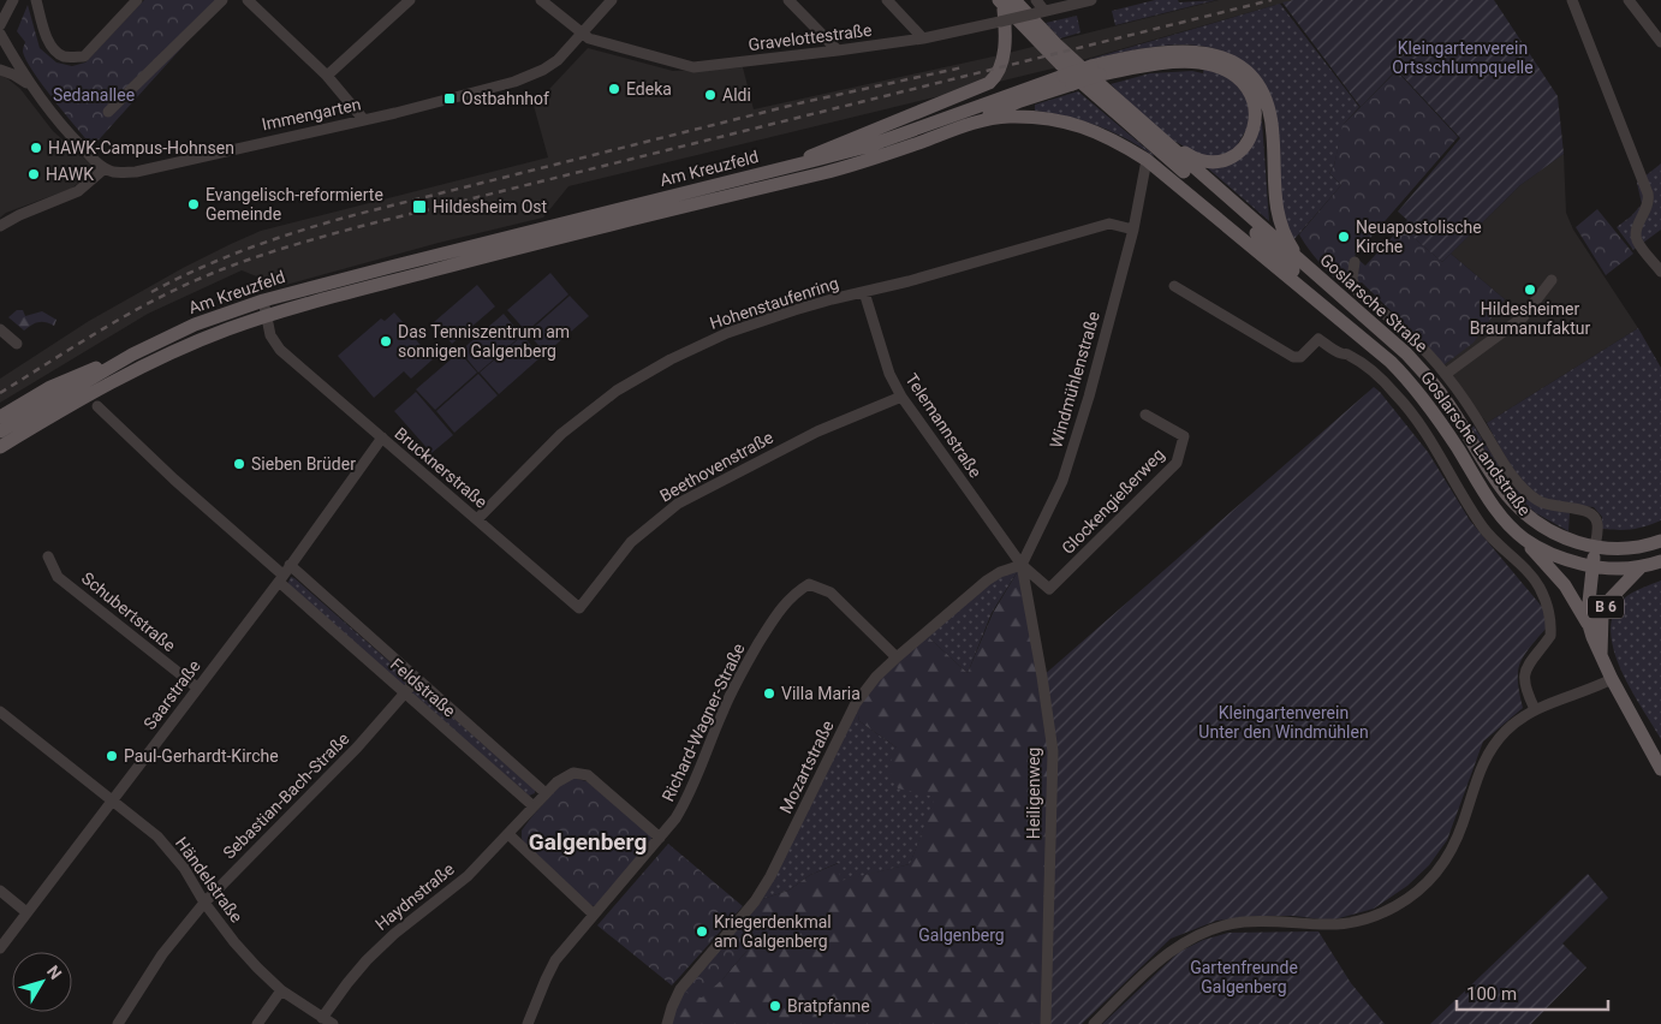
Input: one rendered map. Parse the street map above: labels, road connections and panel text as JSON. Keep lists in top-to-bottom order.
{
  "streets": {
    "main road": [
      "Am Kreuzfeld",
      "Goslarsche Straße",
      "Goslarsche Landstraße",
      "B 6"
    ],
    "street": [
      "Gravelottestraße",
      "Immengarten",
      "Hohenstaufenring",
      "Windmühlenstraße",
      "Telemannstraße",
      "Beethovenstraße",
      "Brucknerstraße",
      "Glockengießerweg",
      "Schubertstraße",
      "Feldstraße",
      "Saarstraße",
      "Richard-Wagner-Straße",
      "Mozartstraße",
      "Heiligenweg",
      "Sebastian-Bach-Straße",
      "Händelstraße",
      "Haydnstraße"
    ]
  },
  "crossings": [
    ["Gravelottestraße", "Immengarten"],
    ["Am Kreuzfeld", "Windmühlenstraße"],
    ["Am Kreuzfeld", "Goslarsche Landstraße"],
    ["Hohenstaufenring", "Windmühlenstraße"],
    ["Hohenstaufenring", "Telemannstraße"],
    ["Hohenstaufenring", "Brucknerstraße"],
    ["Goslarsche Straße", "Goslarsche Landstraße"],
    ["Goslarsche Straße", "B 6"],
    ["Windmühlenstraße", "Telemannstraße"],
    ["Windmühlenstraße", "Goslarsche Landstraße"],
    ["Windmühlenstraße", "Glockengießerweg"],
    ["Windmühlenstraße", "Mozartstraße"],
    ["Windmühlenstraße", "Heiligenweg"],
    ["Telemannstraße", "Beethovenstraße"],
    ["Telemannstraße", "Glockengießerweg"],
    ["Telemannstraße", "Mozartstraße"],
    ["Telemannstraße", "Heiligenweg"],
    ["Goslarsche Landstraße", "B 6"],
    ["Beethovenstraße", "Brucknerstraße"],
    ["Brucknerstraße", "Feldstraße"],
    ["Brucknerstraße", "Saarstraße"],
    ["Glockengießerweg", "Mozartstraße"],
    ["Glockengießerweg", "Heiligenweg"],
    ["Schubertstraße", "Saarstraße"],
    ["Feldstraße", "Saarstraße"],
    ["Feldstraße", "Sebastian-Bach-Straße"],
    ["Feldstraße", "Haydnstraße"],
    ["Saarstraße", "Händelstraße"],
    ["Richard-Wagner-Straße", "Mozartstraße"],
    ["Mozartstraße", "Heiligenweg"],
    ["Sebastian-Bach-Straße", "Händelstraße"],
    ["Händelstraße", "Haydnstraße"]
  ],
  "districts": ["Galgenberg"],
  "parks": [
    "Kleingartenverein Ortsschlumpquelle",
    "Sedanallee",
    "Kleingartenverein Unter den Windmühlen",
    "Galgenberg",
    "Gartenfreunde Galgenberg"
  ],
  "places": {
    "other": [
      "Edeka",
      "Aldi",
      "HAWK-Campus-Hohnsen",
      "HAWK",
      "Evangelisch-reformierte Gemeinde",
      "Neuapostolische Kirche",
      "Hildesheimer Braumanufaktur",
      "Das Tenniszentrum am sonnigen Galgenberg",
      "Sieben Brüder",
      "Villa Maria",
      "Paul-Gerhardt-Kirche",
      "Kriegerdenkmal am Galgenberg",
      "Bratpfanne"
    ],
    "transit": ["Ostbahnhof", "Hildesheim Ost"]
  },
  "scale_bar": "100 m",
  "north": "top right"
}
